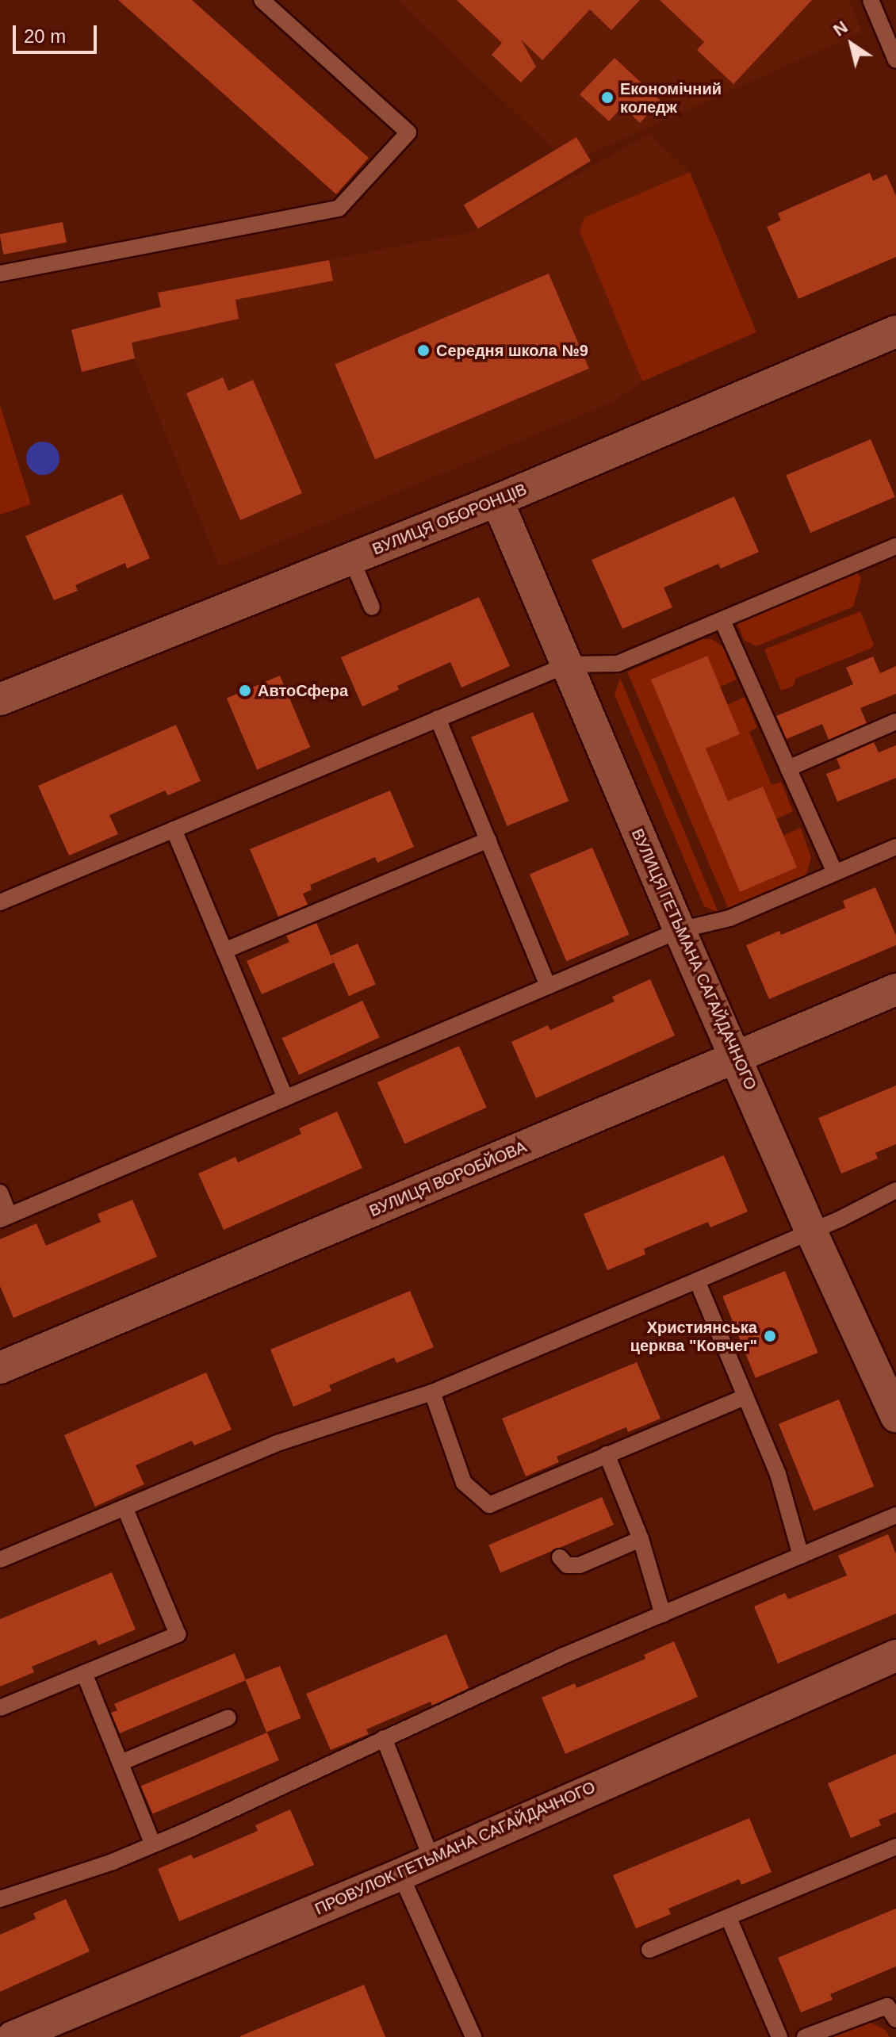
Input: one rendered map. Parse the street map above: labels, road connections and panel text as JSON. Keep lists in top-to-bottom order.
{
  "streets": {
    "street": [
      "ВУЛИЦЯ ОБОРОНЦІВ",
      "ВУЛИЦЯ ГЕТЬМАНА САГАЙДАЧНОГО",
      "ВУЛИЦЯ ВОРОБЙОВА",
      "ПРОВУЛОК ГЕТЬМАНА САГАЙДАЧНОГО"
    ]
  },
  "crossings": [
    ["ВУЛИЦЯ ОБОРОНЦІВ", "ВУЛИЦЯ ГЕТЬМАНА САГАЙДАЧНОГО"],
    ["ВУЛИЦЯ ГЕТЬМАНА САГАЙДАЧНОГО", "ВУЛИЦЯ ВОРОБЙОВА"]
  ],
  "places": [
    "Економічний коледж",
    "Середня школа №9",
    "АвтоСфера",
    "Християнська церква \"Ковчег\""
  ],
  "scale_bar": "20 m",
  "north": "top left"
}
